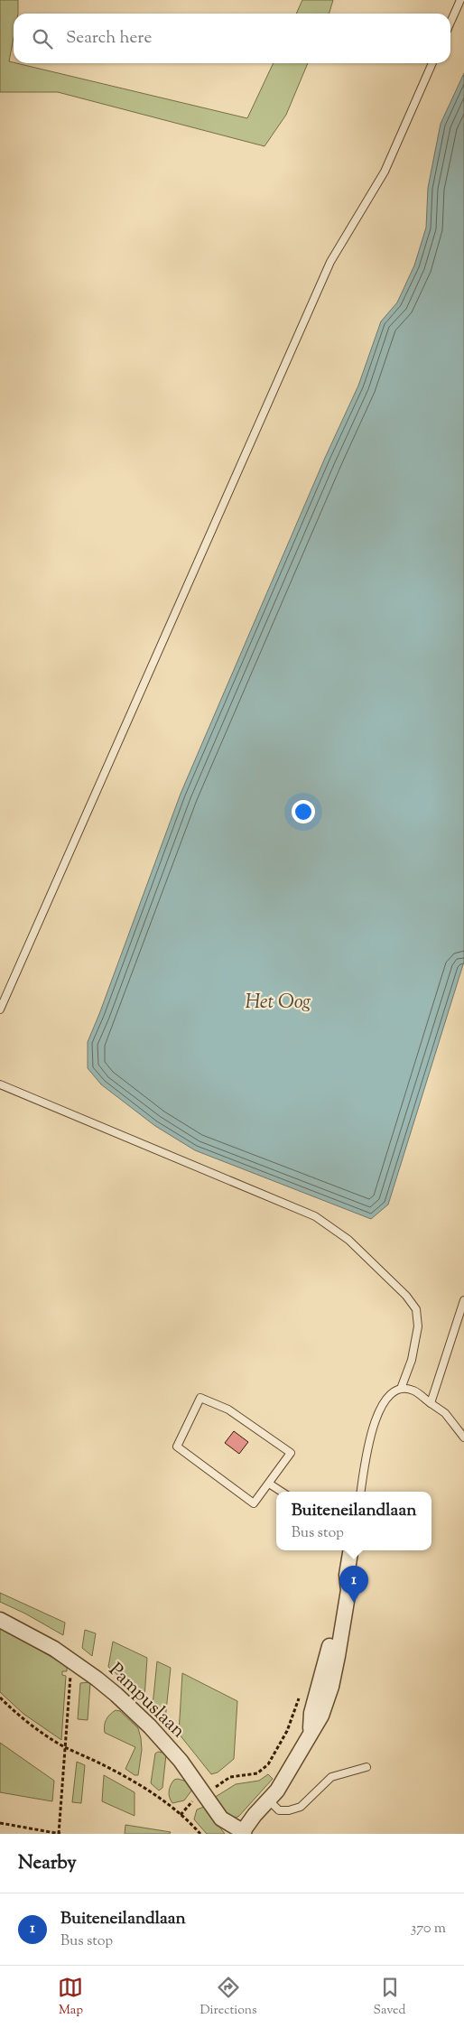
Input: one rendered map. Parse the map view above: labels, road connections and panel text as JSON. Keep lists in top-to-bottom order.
{
  "streets": {
    "street": ["Pampuslaan"]
  },
  "water": ["Het Oog"],
  "page": {
    "search": "Search here",
    "popup": ["Buiteneilandlaan", "Bus stop"],
    "pins": "1",
    "heading": "Nearby",
    "list": [
      {
        "mark": "1",
        "name": "Buiteneilandlaan",
        "note": "Bus stop",
        "value": "370 m"
      }
    ],
    "nav": ["Map", "Directions", "Saved"]
  }
}
